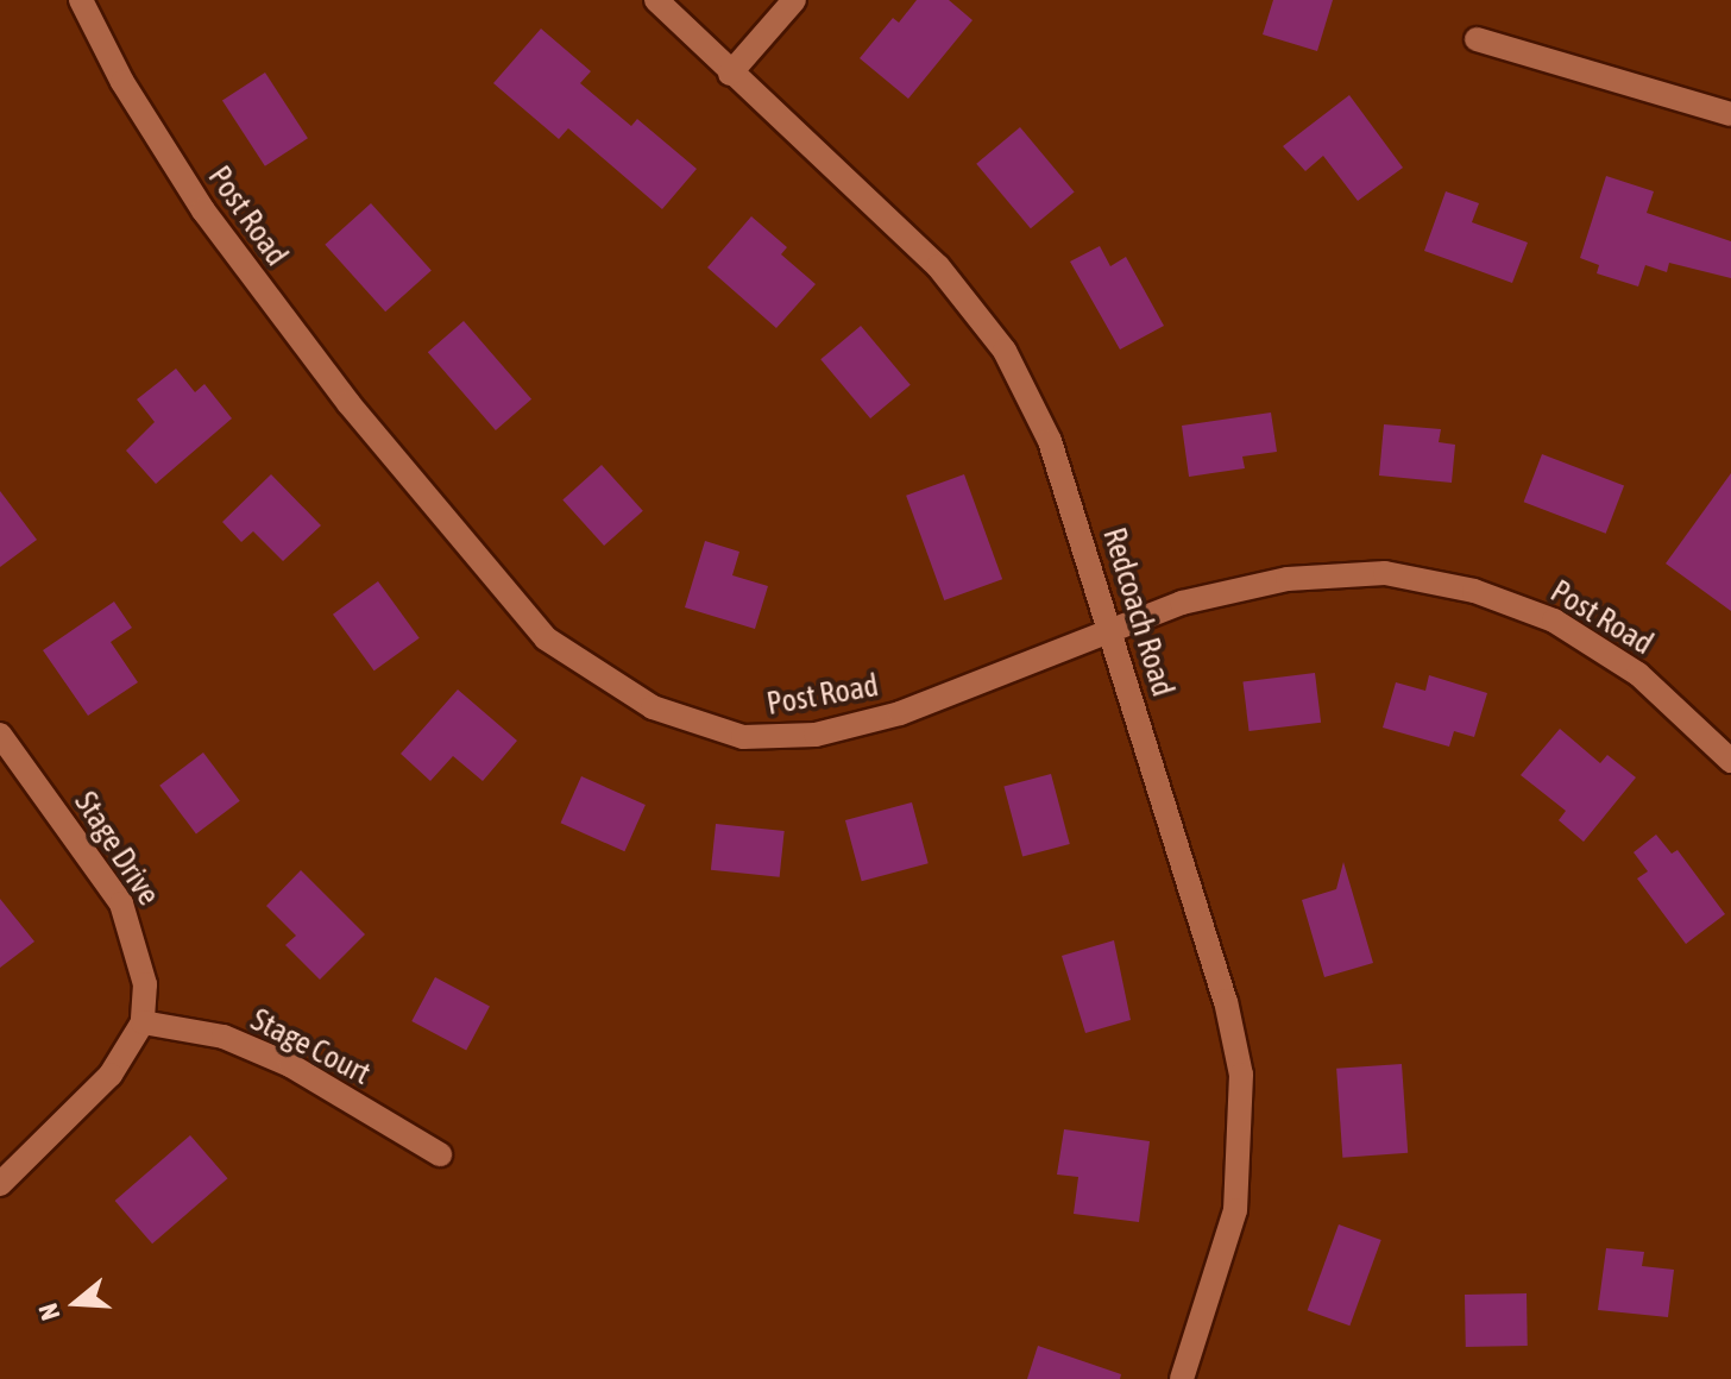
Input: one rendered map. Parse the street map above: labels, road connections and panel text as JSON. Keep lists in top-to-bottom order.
{
  "streets": {
    "street": [
      "Post Road",
      "Redcoach Road",
      "Stage Drive",
      "Stage Court"
    ]
  },
  "crossings": [
    ["Post Road", "Redcoach Road"],
    ["Stage Drive", "Stage Court"]
  ],
  "north": "left"
}
